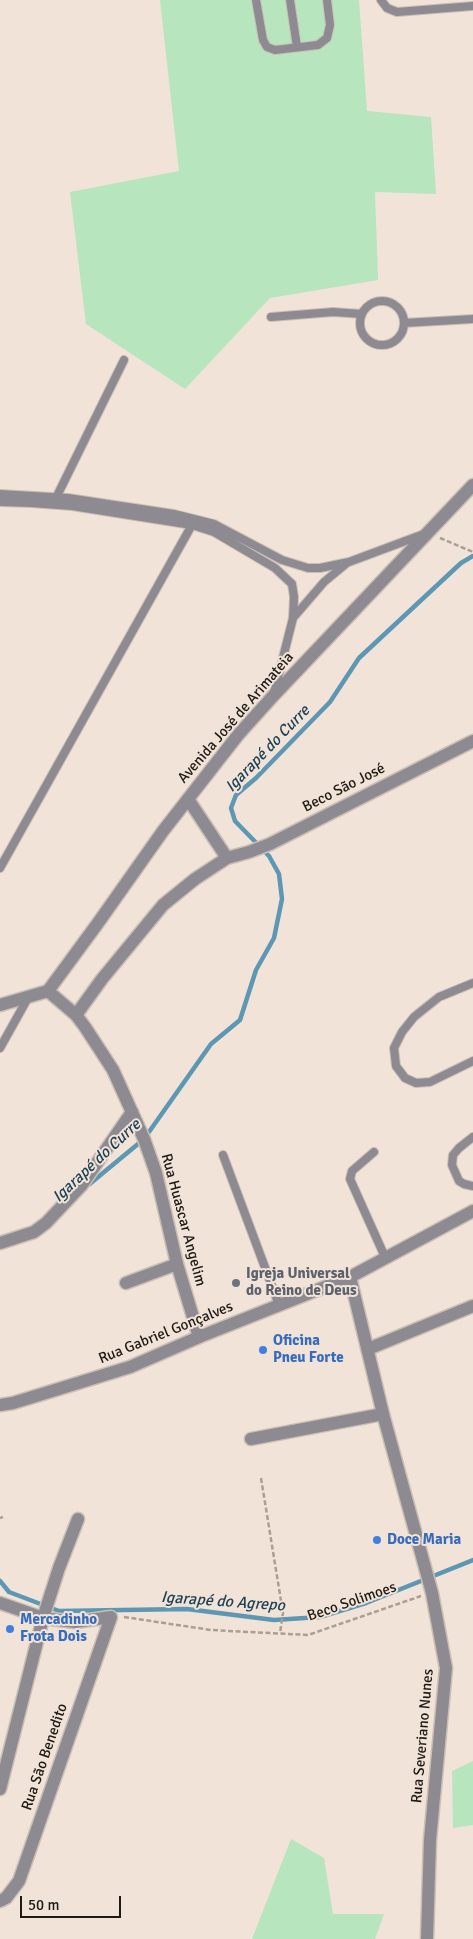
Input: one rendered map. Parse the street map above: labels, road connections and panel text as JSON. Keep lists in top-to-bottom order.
{
  "streets": {
    "street": [
      "Avenida José de Arimateia",
      "Beco São José",
      "Rua Huascar Angelim",
      "Rua Gabriel Gonçalves",
      "Rua Severiano Nunes",
      "Rua São Benedito"
    ],
    "path": ["Beco Solimoes"]
  },
  "crossings": [
    ["Avenida José de Arimateia", "Rua Huascar Angelim"],
    ["Beco São José", "Rua Huascar Angelim"],
    ["Rua Huascar Angelim", "Rua Gabriel Gonçalves"],
    ["Rua Gabriel Gonçalves", "Rua Severiano Nunes"],
    ["Beco Solimoes", "Rua Severiano Nunes"],
    ["Beco Solimoes", "Rua São Benedito"]
  ],
  "water": ["Igarapé do Curre", "Igarapé do Agrepo"],
  "places": [
    "Igreja Universal do Reino de Deus",
    "Oficina Pneu Forte",
    "Doce Maria",
    "Mercadinho Frota Dois"
  ],
  "scale_bar": "50 m"
}
